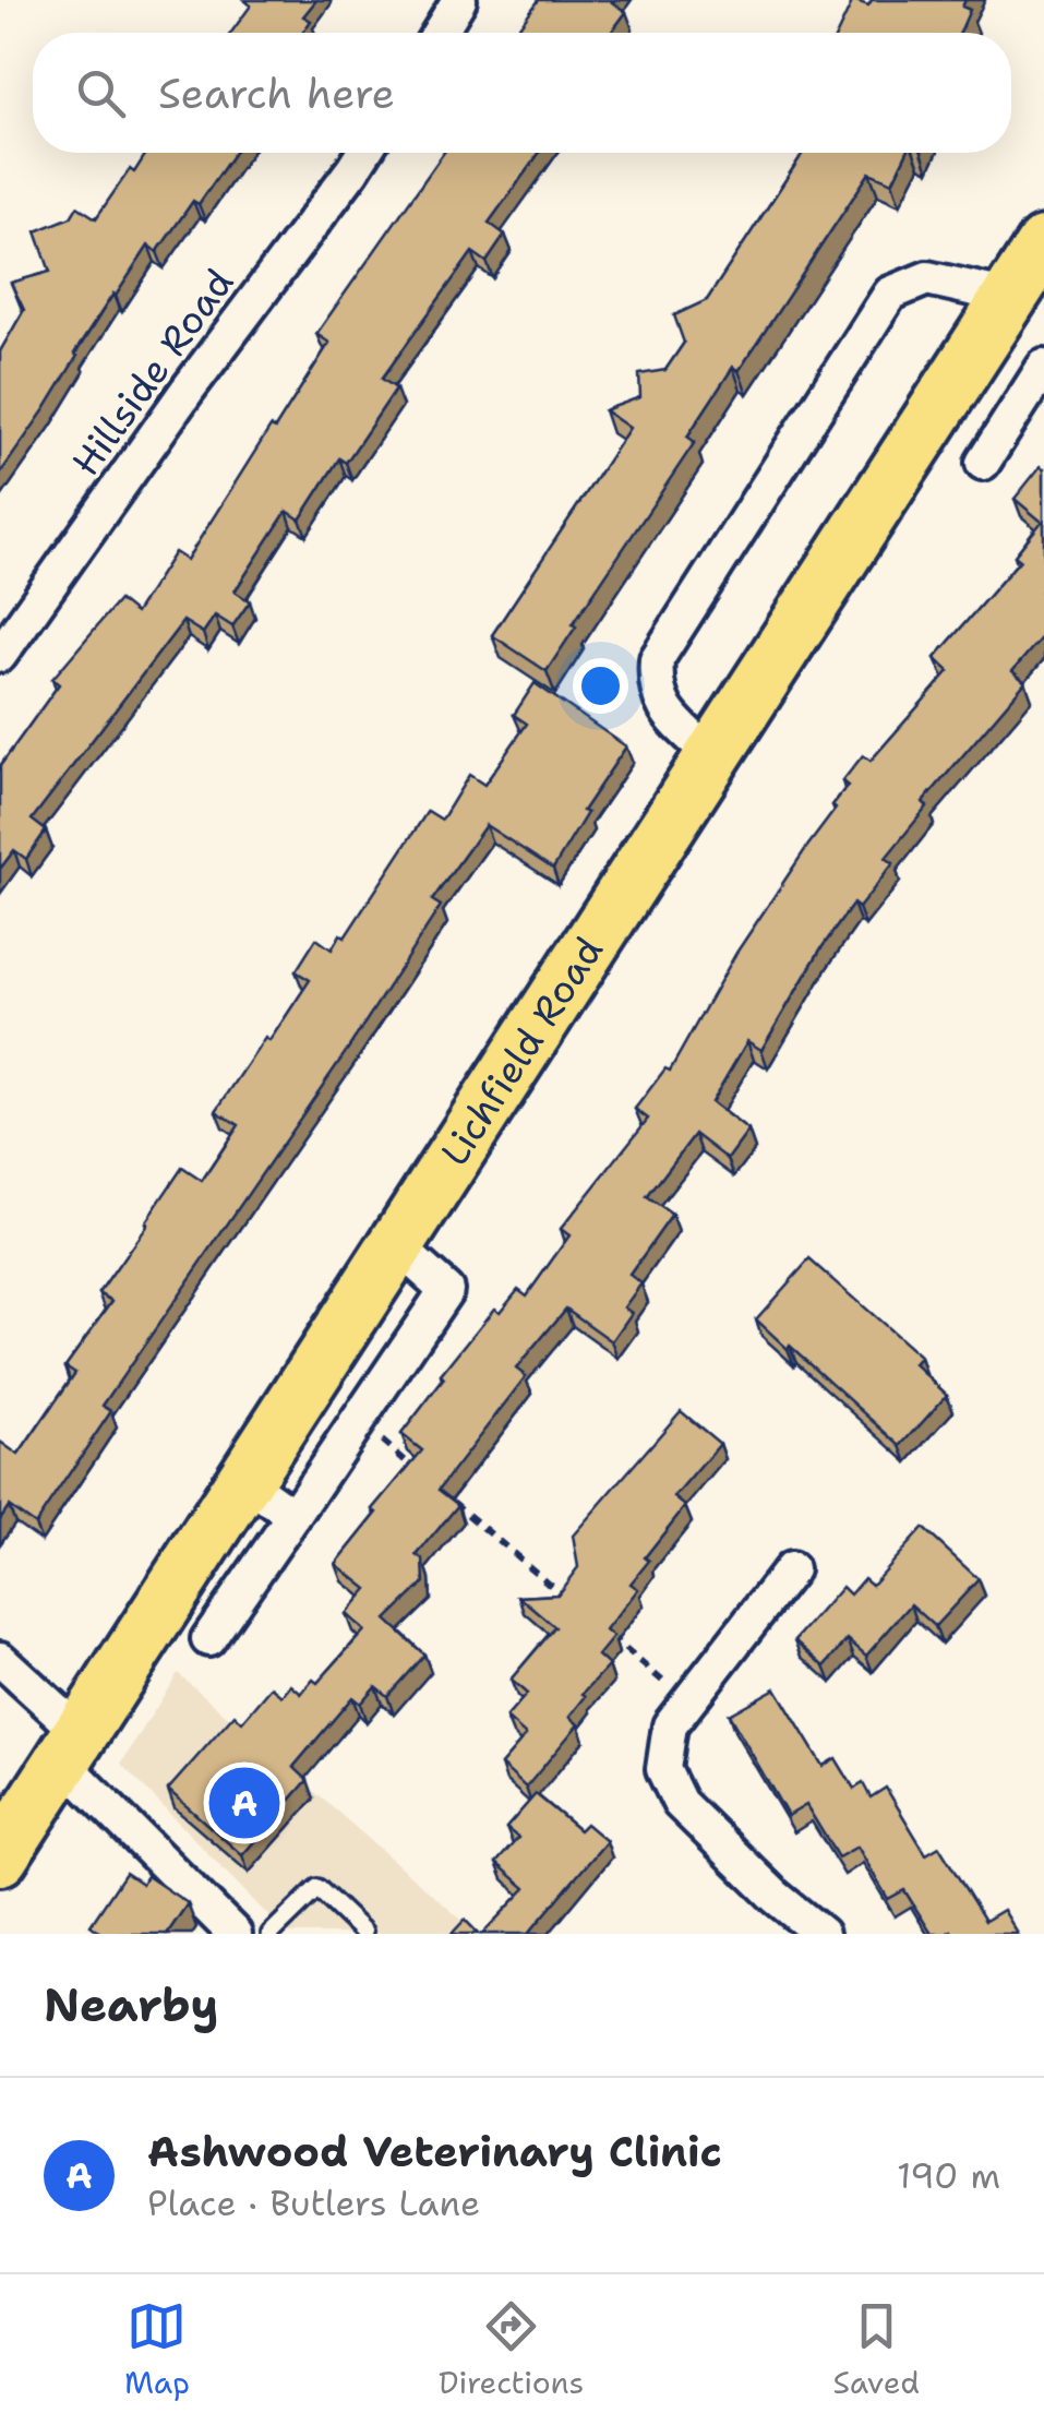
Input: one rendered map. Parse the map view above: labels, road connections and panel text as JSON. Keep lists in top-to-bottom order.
{
  "streets": {
    "main road": ["Lichfield Road"],
    "street": ["Hillside Road"]
  },
  "page": {
    "search": "Search here",
    "pins": "A",
    "heading": "Nearby",
    "list": [
      {
        "mark": "A",
        "name": "Ashwood Veterinary Clinic",
        "note": "Place · Butlers Lane",
        "value": "190 m"
      }
    ],
    "nav": ["Map", "Directions", "Saved"]
  }
}
